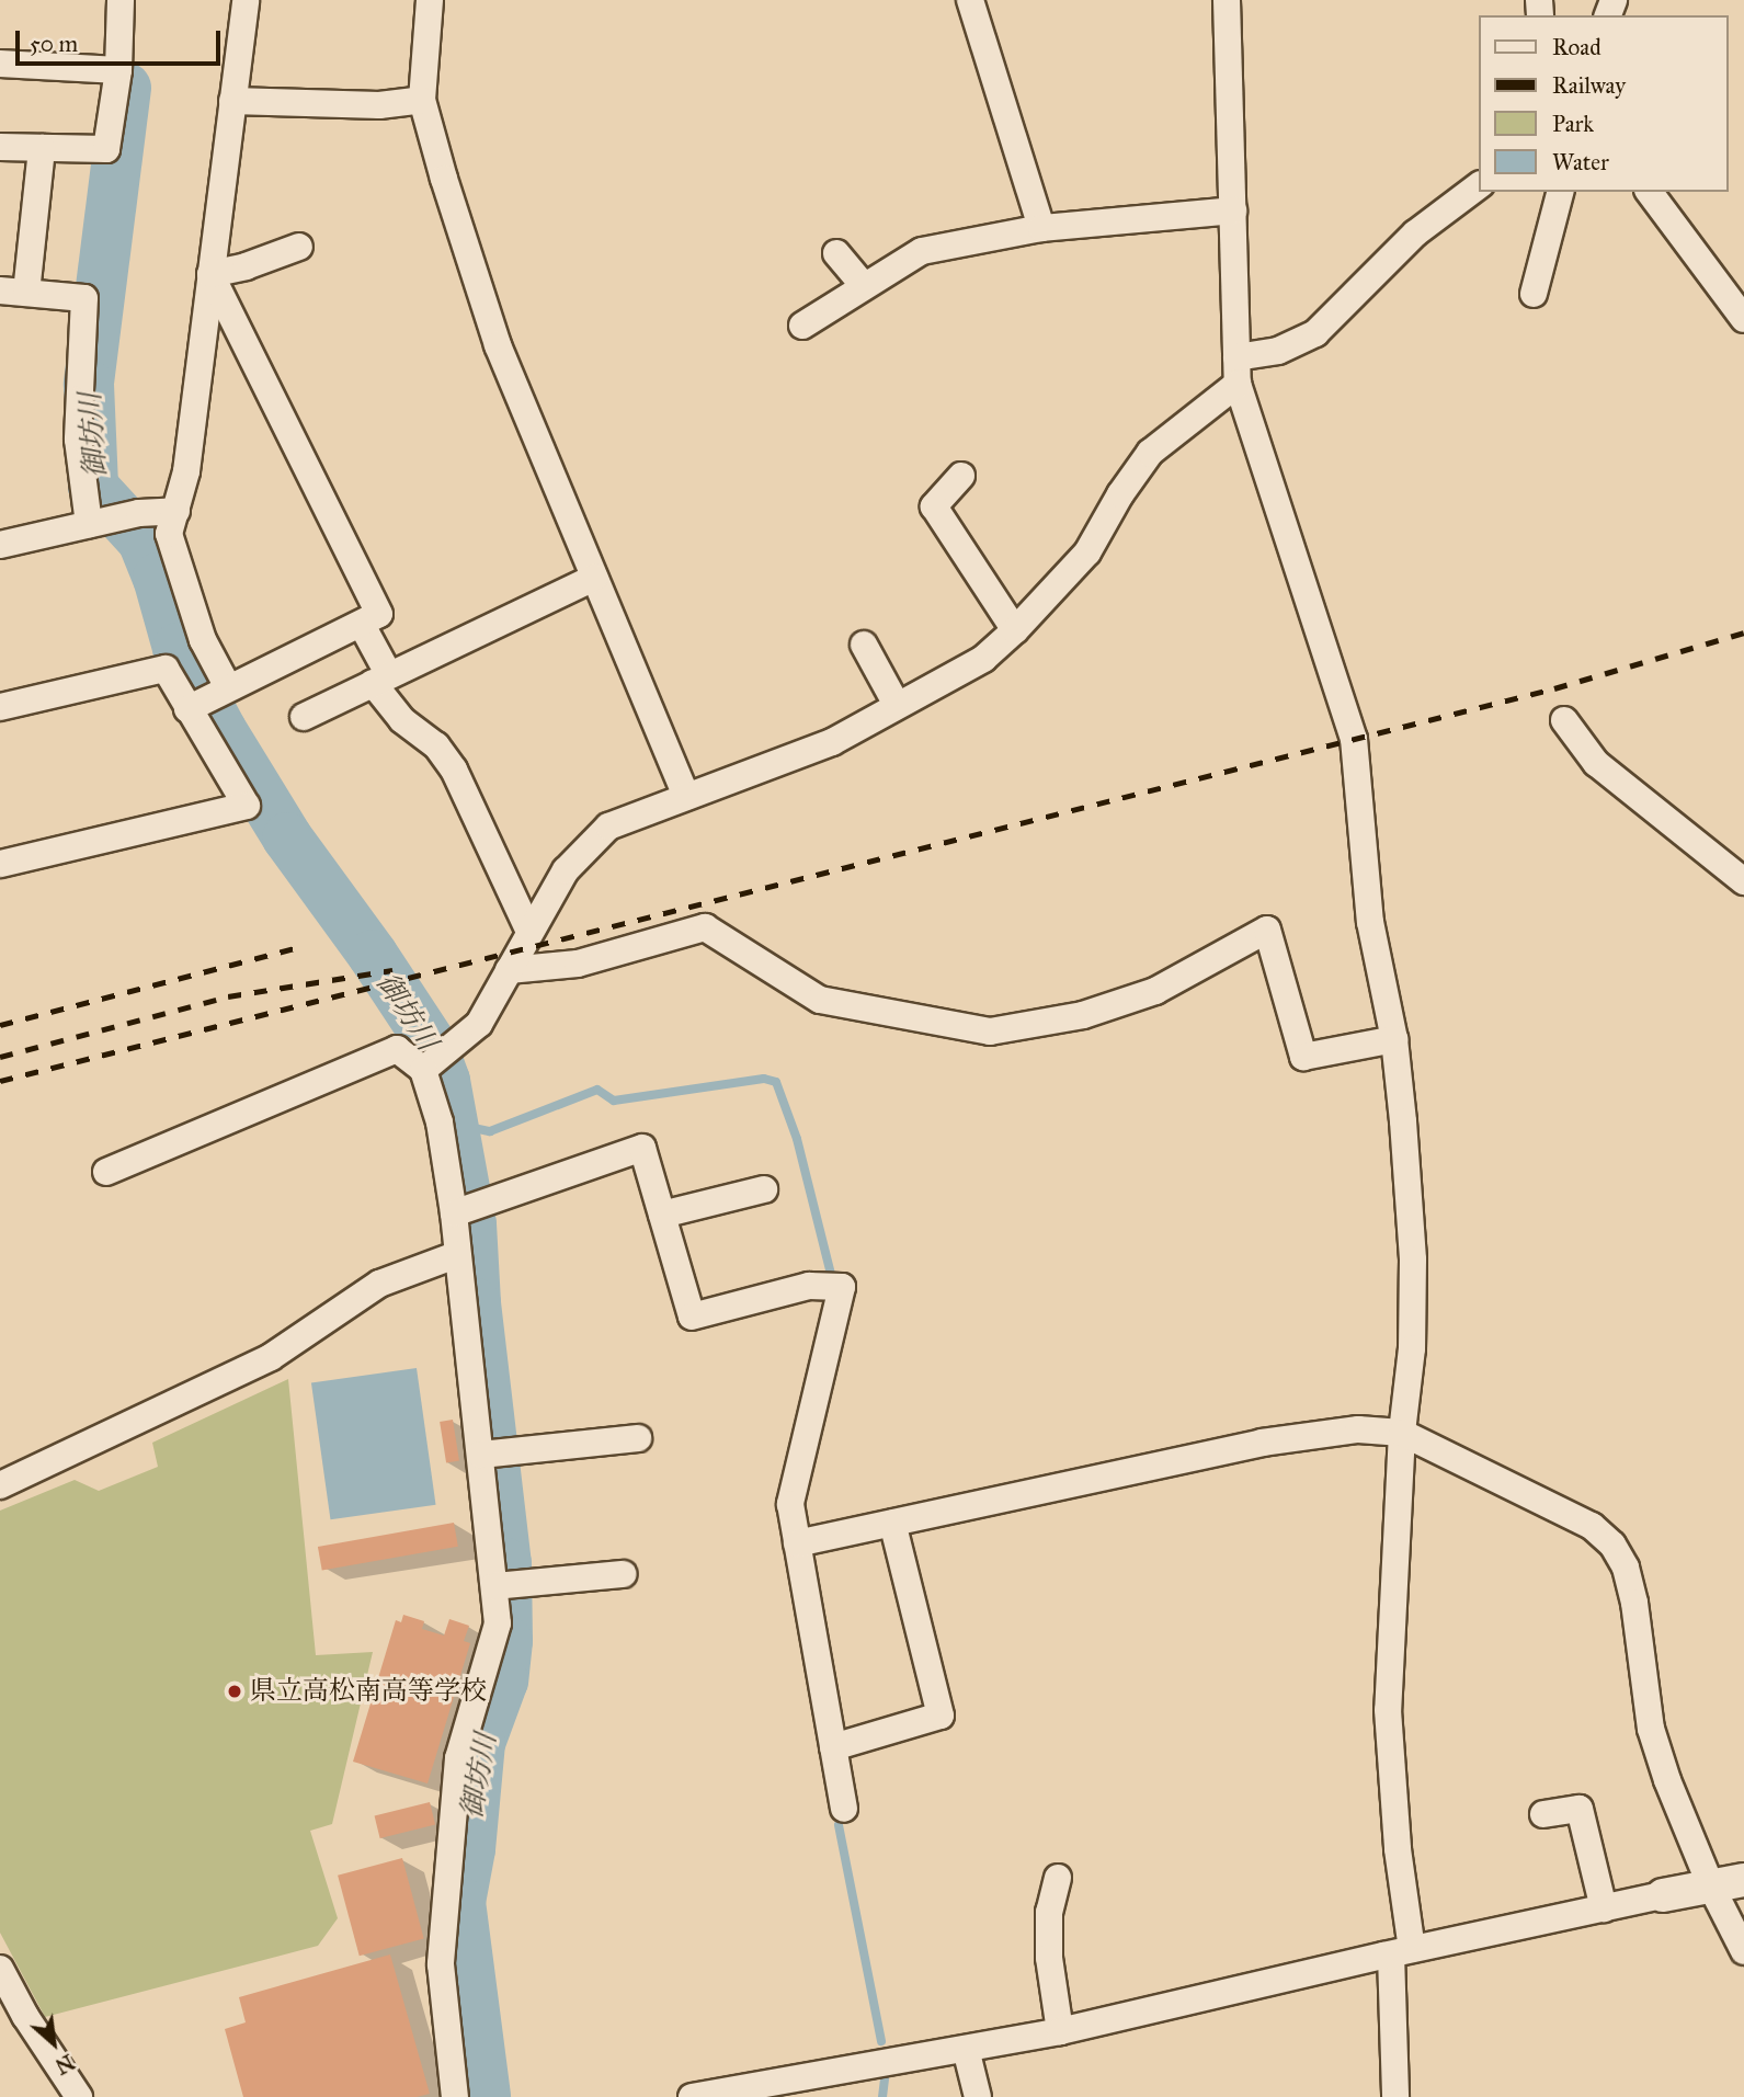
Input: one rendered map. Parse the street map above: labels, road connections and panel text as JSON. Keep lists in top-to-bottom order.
{
  "water": ["御坊川"],
  "places": ["県立高松南高等学校"],
  "legend": [
    "Road",
    "Railway",
    "Park",
    "Water"
  ],
  "scale_bar": "50 m",
  "north": "bottom right"
}
